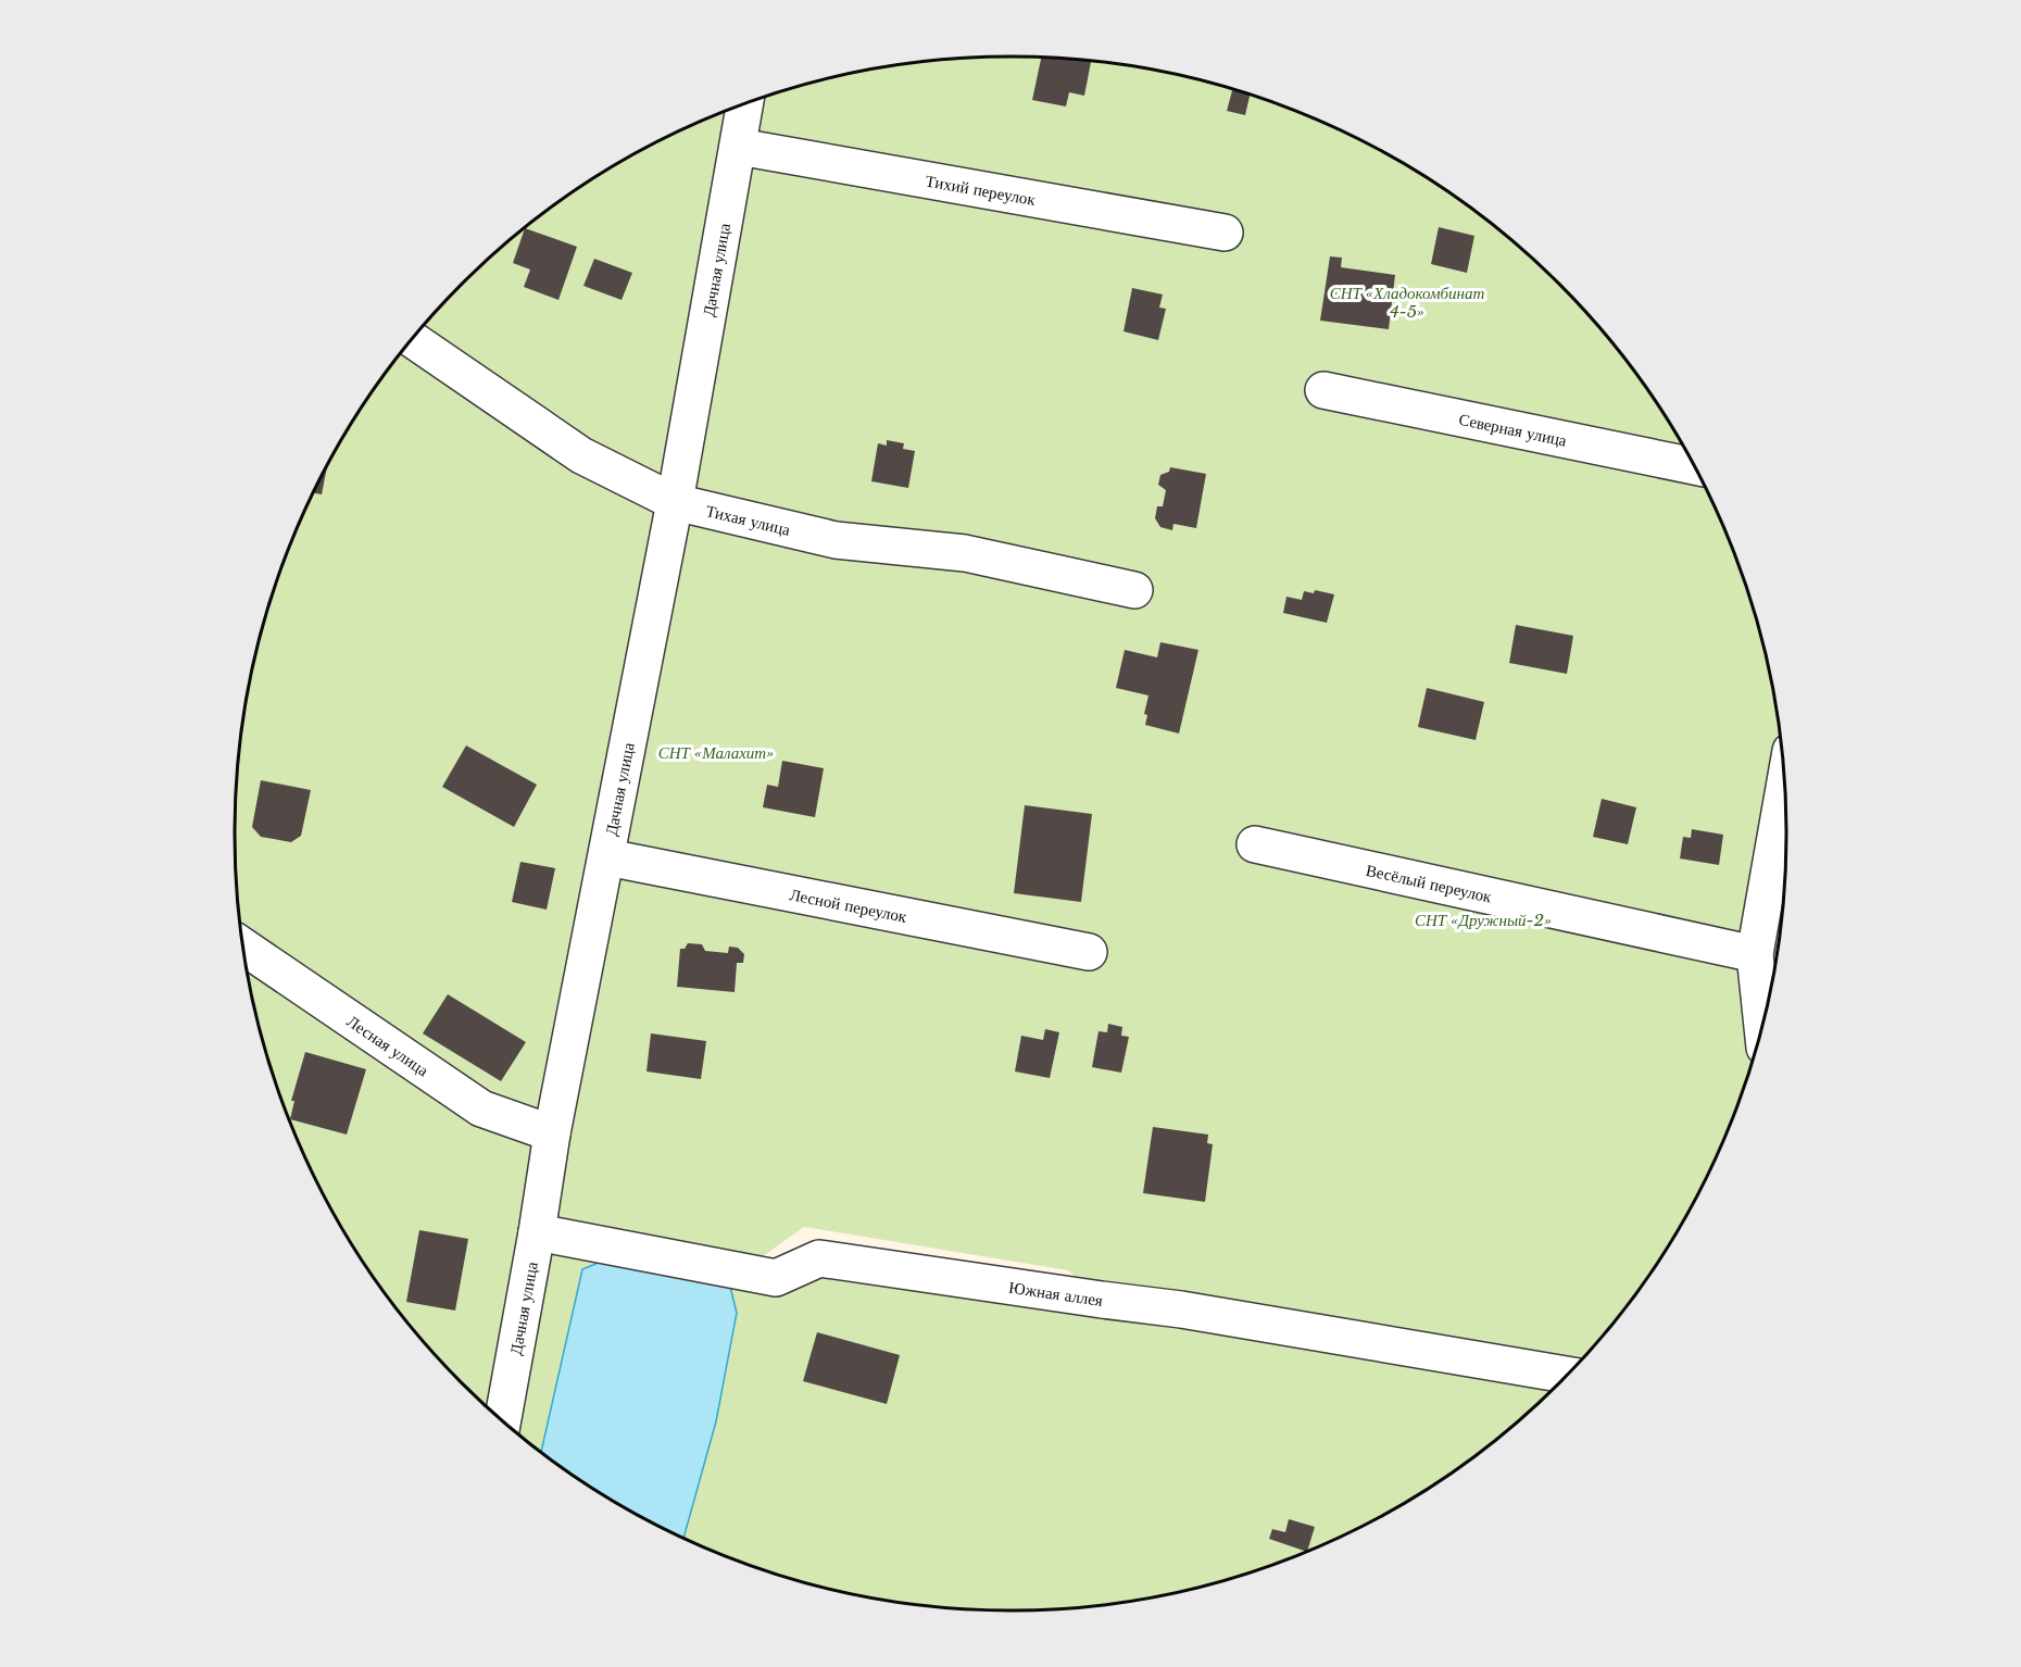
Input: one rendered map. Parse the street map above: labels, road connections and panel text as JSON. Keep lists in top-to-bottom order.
{
  "streets": {
    "street": [
      "Тихий переулок",
      "Дачная улица",
      "Северная улица",
      "Тихая улица",
      "Весёлый переулок",
      "Лесной переулок",
      "Лесная улица",
      "Южная аллея"
    ]
  },
  "crossings": [
    ["Тихий переулок", "Дачная улица"],
    ["Дачная улица", "Тихая улица"],
    ["Дачная улица", "Лесной переулок"],
    ["Дачная улица", "Лесная улица"],
    ["Дачная улица", "Южная аллея"]
  ],
  "parks": ["СНТ «Хладокомбинат 4-5»", "СНТ «Малахит»", "СНТ «Дружный-2»"]
}
